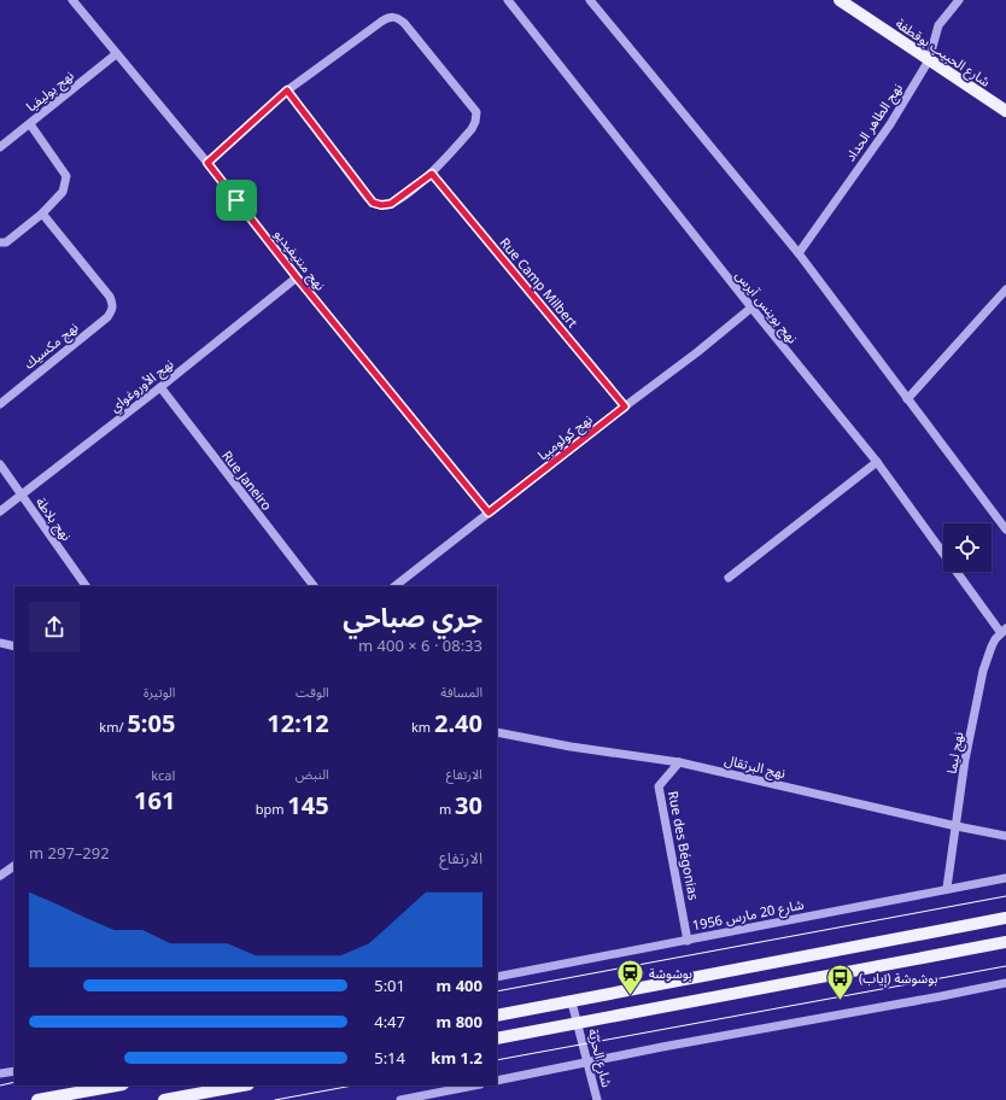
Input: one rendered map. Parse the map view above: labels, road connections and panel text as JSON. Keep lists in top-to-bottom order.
{
  "streets": {
    "main road": ["شارع الحبيب بوقطفة"],
    "street": [
      "نهج بوليفيا",
      "نهج الطاهر الحداد",
      "نهج منتيفيديو",
      "Rue Camp Milbert",
      "نهج بوينس آيرس",
      "نهج مكسيك",
      "نهج الأوروغواي",
      "نهج كولومبيا",
      "Rue Janeiro",
      "نهج بلاطة",
      "نهج ليما",
      "نهج البرتقال",
      "Rue des Bégonias",
      "شارع 20 مارس 1956",
      "شارع الحرّيّة"
    ]
  },
  "crossings": [
    ["شارع الحبيب بوقطفة", "نهج الطاهر الحداد"],
    ["نهج بوليفيا", "نهج منتيفيديو"],
    ["نهج منتيفيديو", "نهج الأوروغواي"],
    ["نهج منتيفيديو", "نهج كولومبيا"],
    ["Rue Camp Milbert", "نهج كولومبيا"],
    ["نهج بوينس آيرس", "نهج كولومبيا"],
    ["نهج بوينس آيرس", "نهج ليما"],
    ["نهج الأوروغواي", "Rue Janeiro"],
    ["نهج الأوروغواي", "نهج بلاطة"],
    ["نهج ليما", "نهج البرتقال"],
    ["نهج ليما", "شارع 20 مارس 1956"],
    ["نهج البرتقال", "Rue des Bégonias"],
    ["Rue des Bégonias", "شارع 20 مارس 1956"]
  ],
  "places": {
    "station": ["بوشوشة"],
    "bus stop": ["بوشوشة (إياب)"]
  },
  "page": {
    "heading": ["جري صباحي", "08:33 · 6 × 400 m"],
    "stats": [
      ["المسافة", "2.40 km"],
      ["الوقت", "12:12"],
      ["الوتيرة", "5:05 /km"],
      ["الارتفاع", "30 m"],
      ["النبض", "145 bpm"],
      ["kcal", "161"]
    ],
    "chart": ["الارتفاع", "292–297 m"],
    "list": [
      {
        "name": "400 m",
        "note": "5:01"
      },
      {
        "name": "800 m",
        "note": "4:47"
      },
      {
        "name": "1.2 km",
        "note": "5:14"
      }
    ]
  }
}
